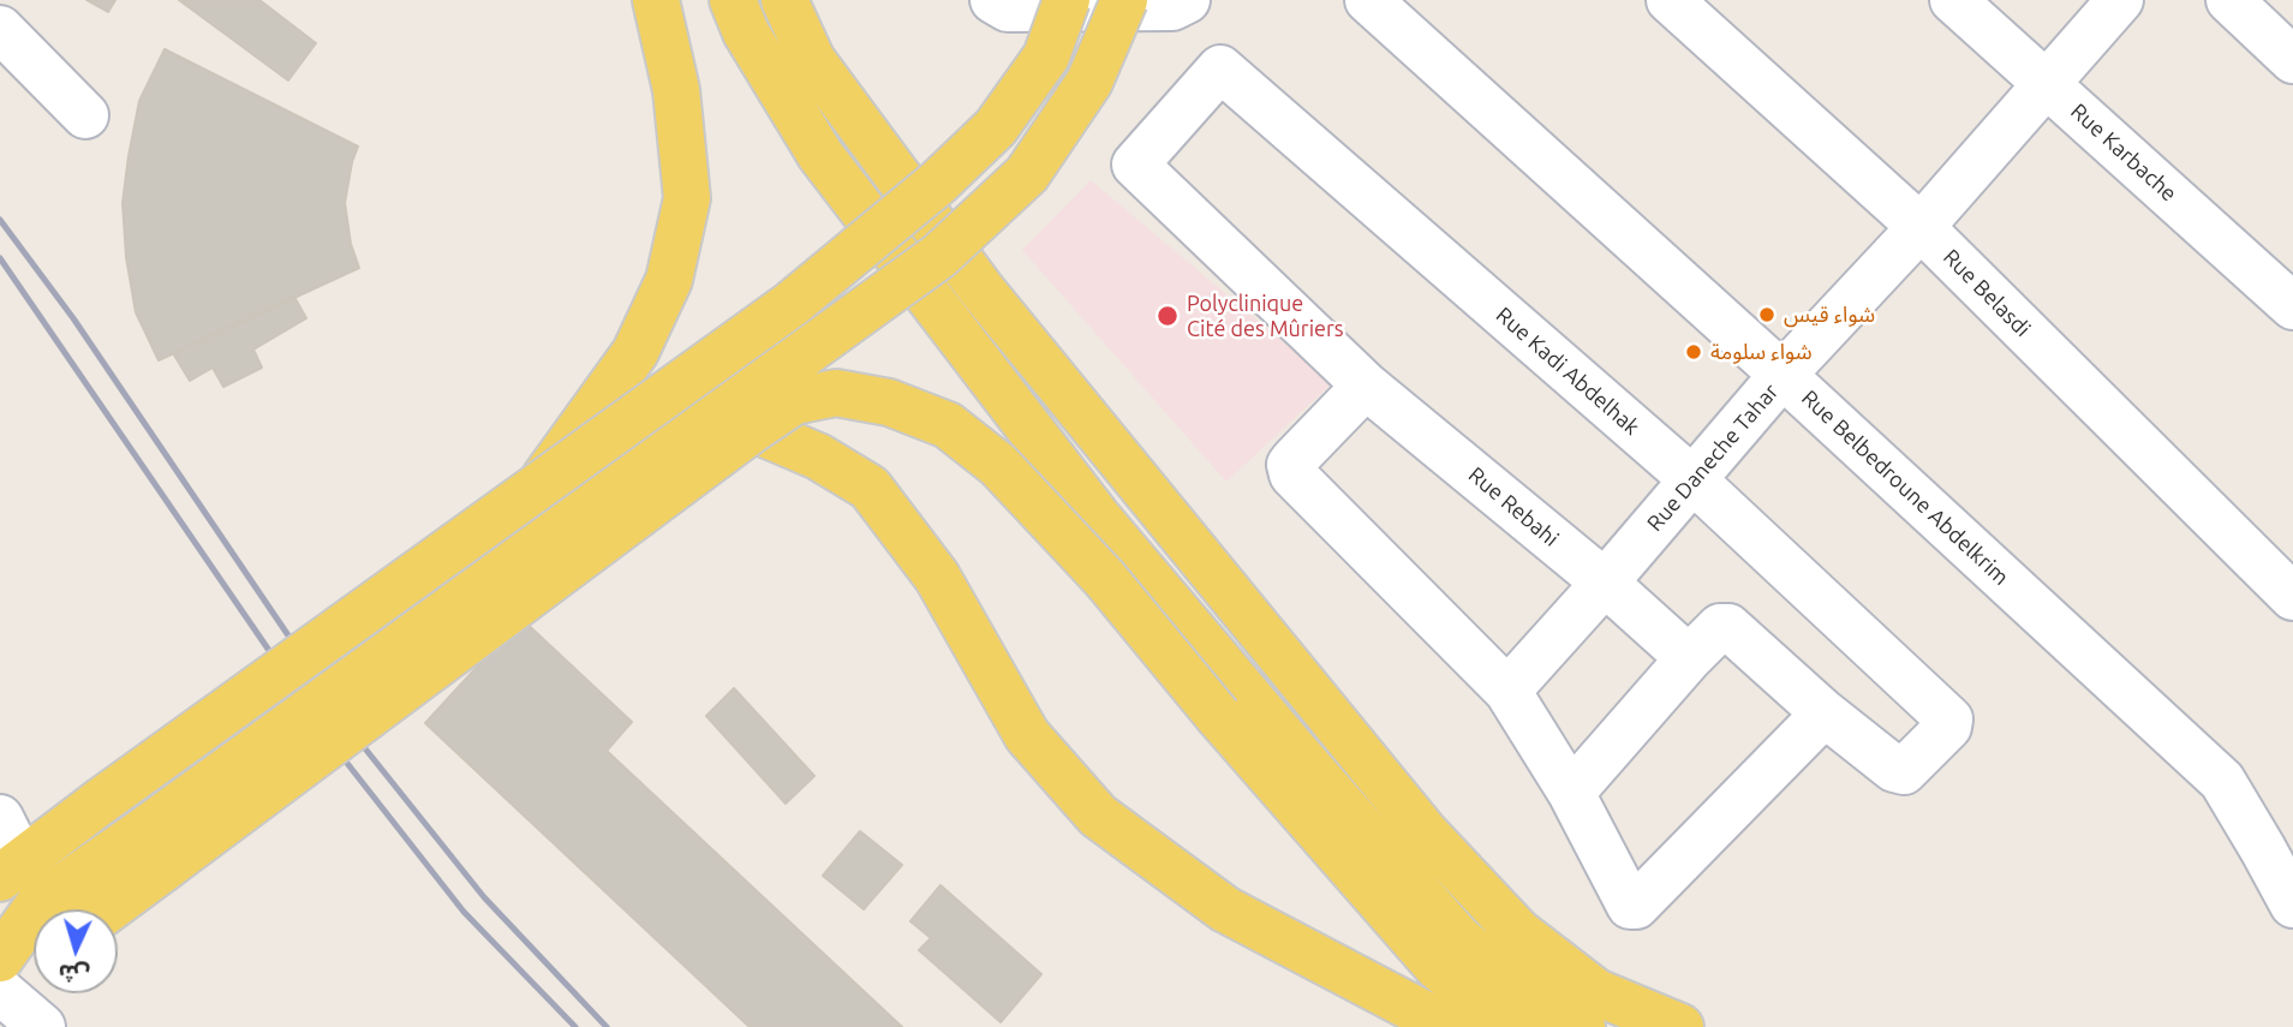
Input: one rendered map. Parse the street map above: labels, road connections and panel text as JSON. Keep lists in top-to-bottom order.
{
  "streets": {
    "street": [
      "Rue Karbache",
      "Rue Belasdi",
      "Rue Kadi Abdelhak",
      "Rue Daneche Tahar",
      "Rue Belbedroune Abdelkrim",
      "Rue Rebahi"
    ]
  },
  "crossings": [
    ["Rue Karbache", "Rue Daneche Tahar"],
    ["Rue Belasdi", "Rue Daneche Tahar"],
    ["Rue Kadi Abdelhak", "Rue Daneche Tahar"],
    ["Rue Kadi Abdelhak", "Rue Rebahi"],
    ["Rue Daneche Tahar", "Rue Belbedroune Abdelkrim"],
    ["Rue Daneche Tahar", "Rue Rebahi"]
  ],
  "places": ["شواء قيس", "Polyclinique Cité des Mûriers", "شواء سلومة"],
  "north": "bottom"
}
